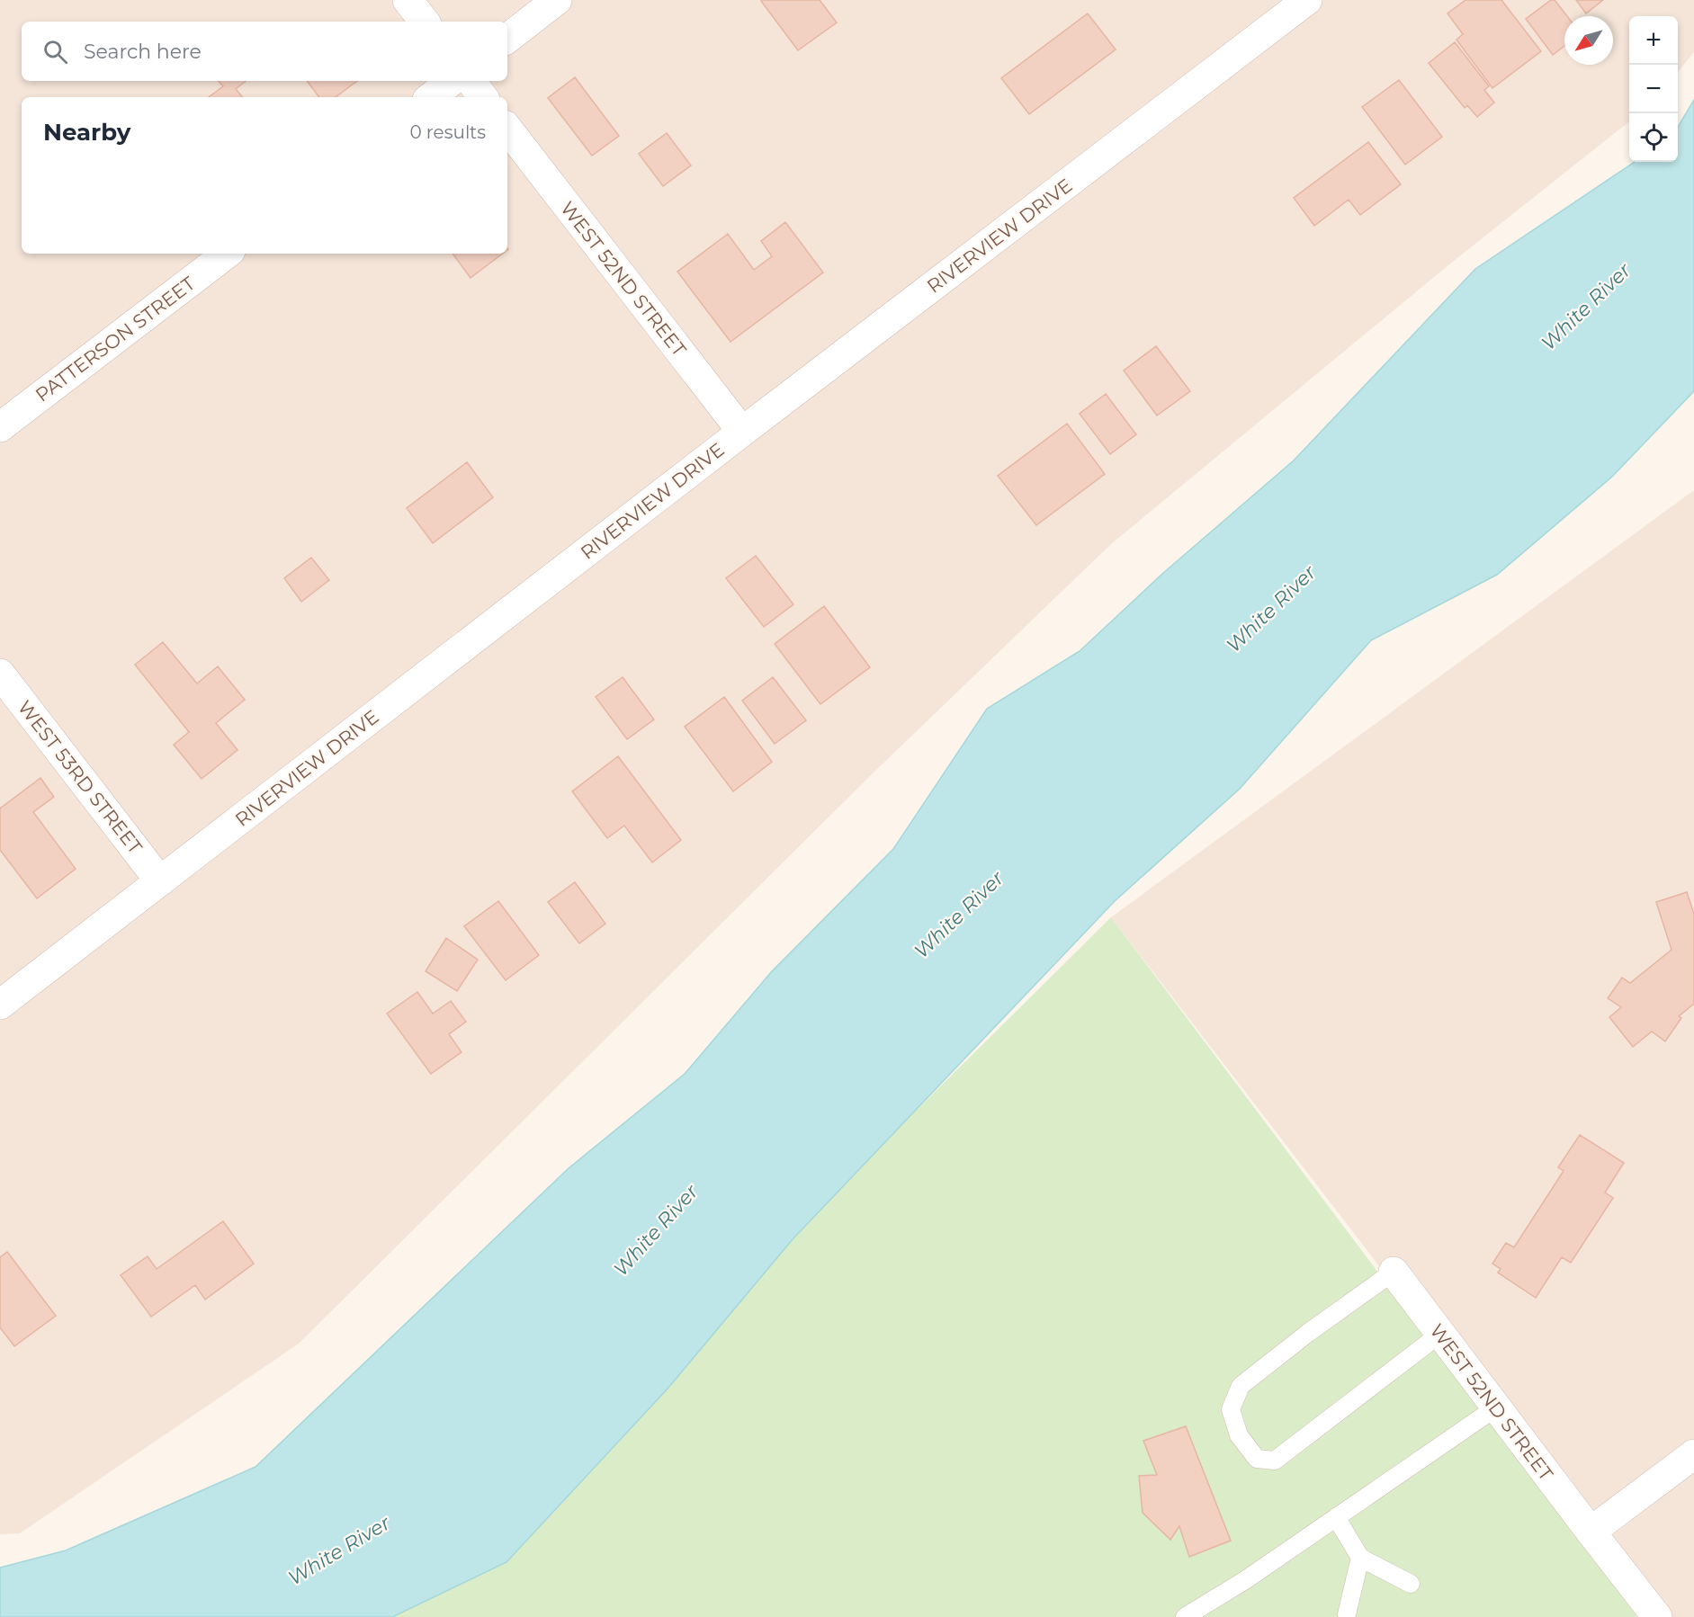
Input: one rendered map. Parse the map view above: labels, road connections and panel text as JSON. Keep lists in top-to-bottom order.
{
  "streets": {
    "street": [
      "RIVERVIEW DRIVE",
      "WEST 52ND STREET",
      "PATTERSON STREET",
      "WEST 53RD STREET"
    ]
  },
  "crossings": [
    ["RIVERVIEW DRIVE", "WEST 52ND STREET"],
    ["RIVERVIEW DRIVE", "WEST 53RD STREET"]
  ],
  "water": ["White River"],
  "north": "bottom left",
  "page": {
    "map_buttons": ["+", "−"],
    "search": "Search here",
    "heading": ["Nearby", "0 results"]
  }
}
